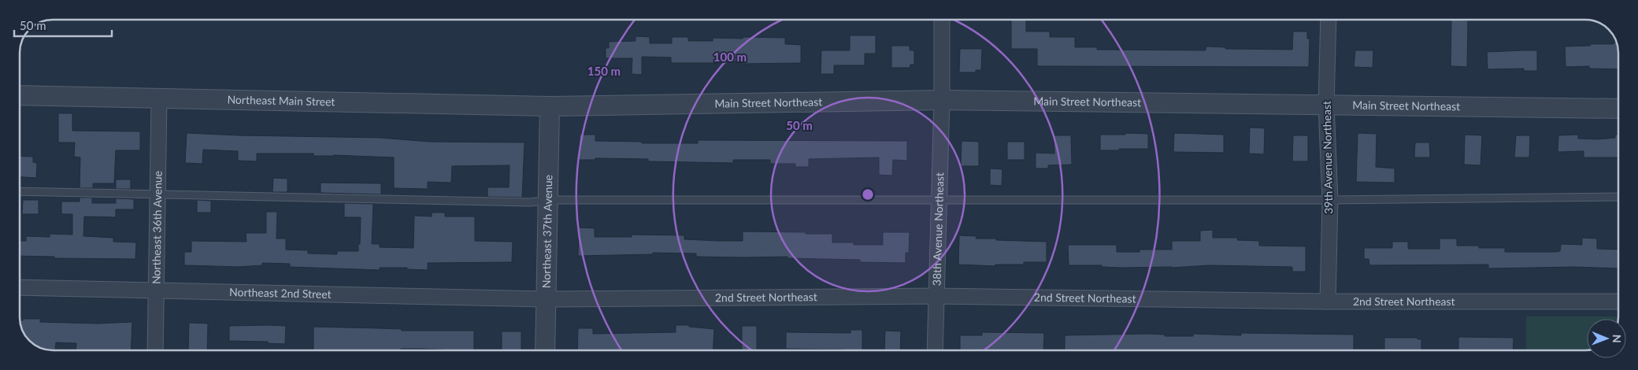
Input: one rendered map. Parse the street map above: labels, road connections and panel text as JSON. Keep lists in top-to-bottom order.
{
  "streets": {
    "street": [
      "Northeast Main Street",
      "Main Street Northeast",
      "39th Avenue Northeast",
      "Northeast 36th Avenue",
      "38th Avenue Northeast",
      "Northeast 37th Avenue",
      "Northeast 2nd Street",
      "2nd Street Northeast"
    ]
  },
  "crossings": [
    ["Northeast Main Street", "Main Street Northeast"],
    ["Northeast Main Street", "Northeast 36th Avenue"],
    ["Northeast Main Street", "Northeast 37th Avenue"],
    ["Main Street Northeast", "39th Avenue Northeast"],
    ["Main Street Northeast", "38th Avenue Northeast"],
    ["Main Street Northeast", "Northeast 37th Avenue"],
    ["39th Avenue Northeast", "2nd Street Northeast"],
    ["Northeast 36th Avenue", "Northeast 2nd Street"],
    ["38th Avenue Northeast", "2nd Street Northeast"],
    ["Northeast 37th Avenue", "Northeast 2nd Street"],
    ["Northeast 37th Avenue", "2nd Street Northeast"],
    ["Northeast 2nd Street", "2nd Street Northeast"]
  ],
  "scale_bar": "50 m",
  "north": "right",
  "rings": ["100 m", "150 m", "50 m"]
}
